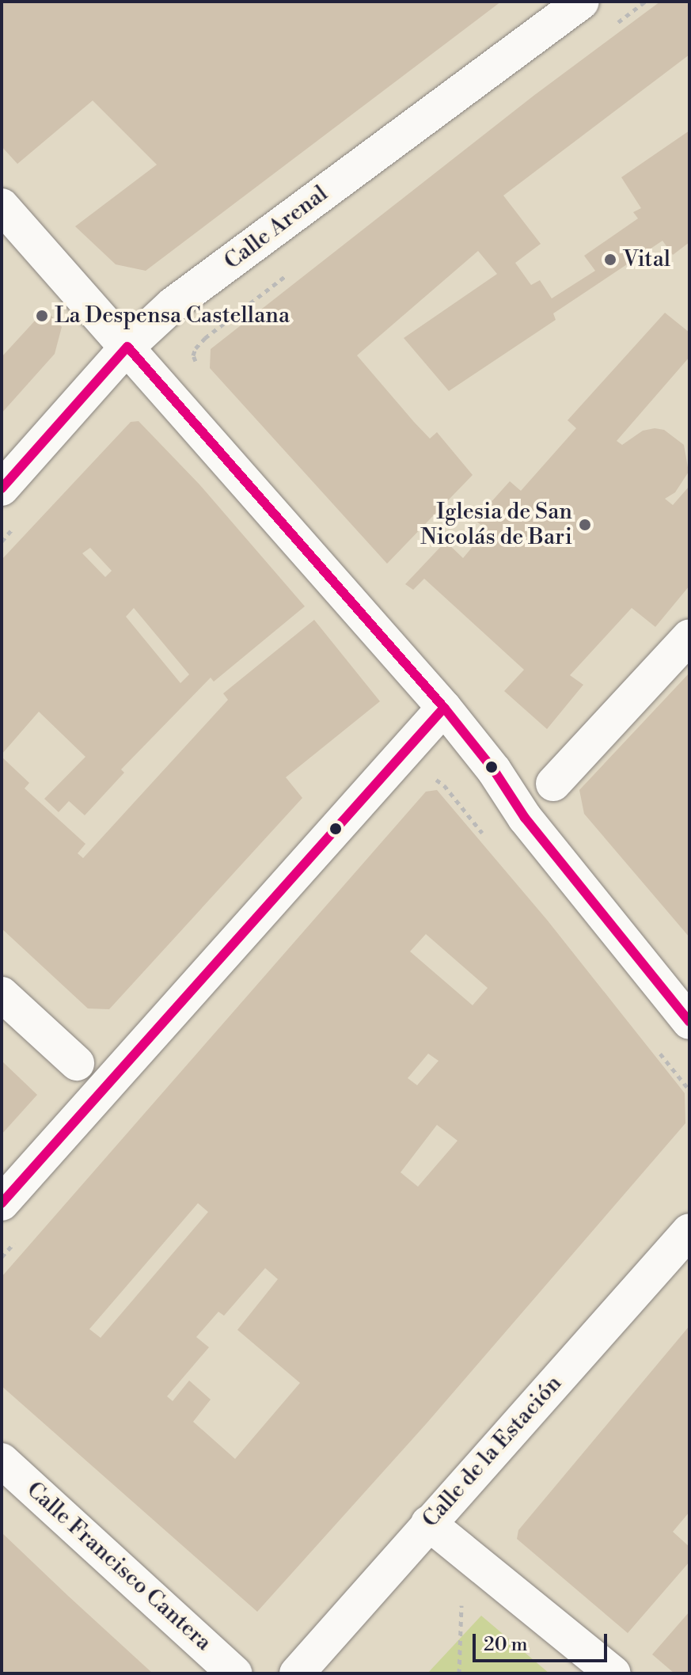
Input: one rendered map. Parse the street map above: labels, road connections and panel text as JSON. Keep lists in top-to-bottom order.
{
  "streets": {
    "street": ["Calle Arenal", "Calle de la Estación", "Calle Francisco Cantera"]
  },
  "places": ["Vital", "La Despensa Castellana", "Iglesia de San Nicolás de Bari"],
  "scale_bar": "20 m"
}
